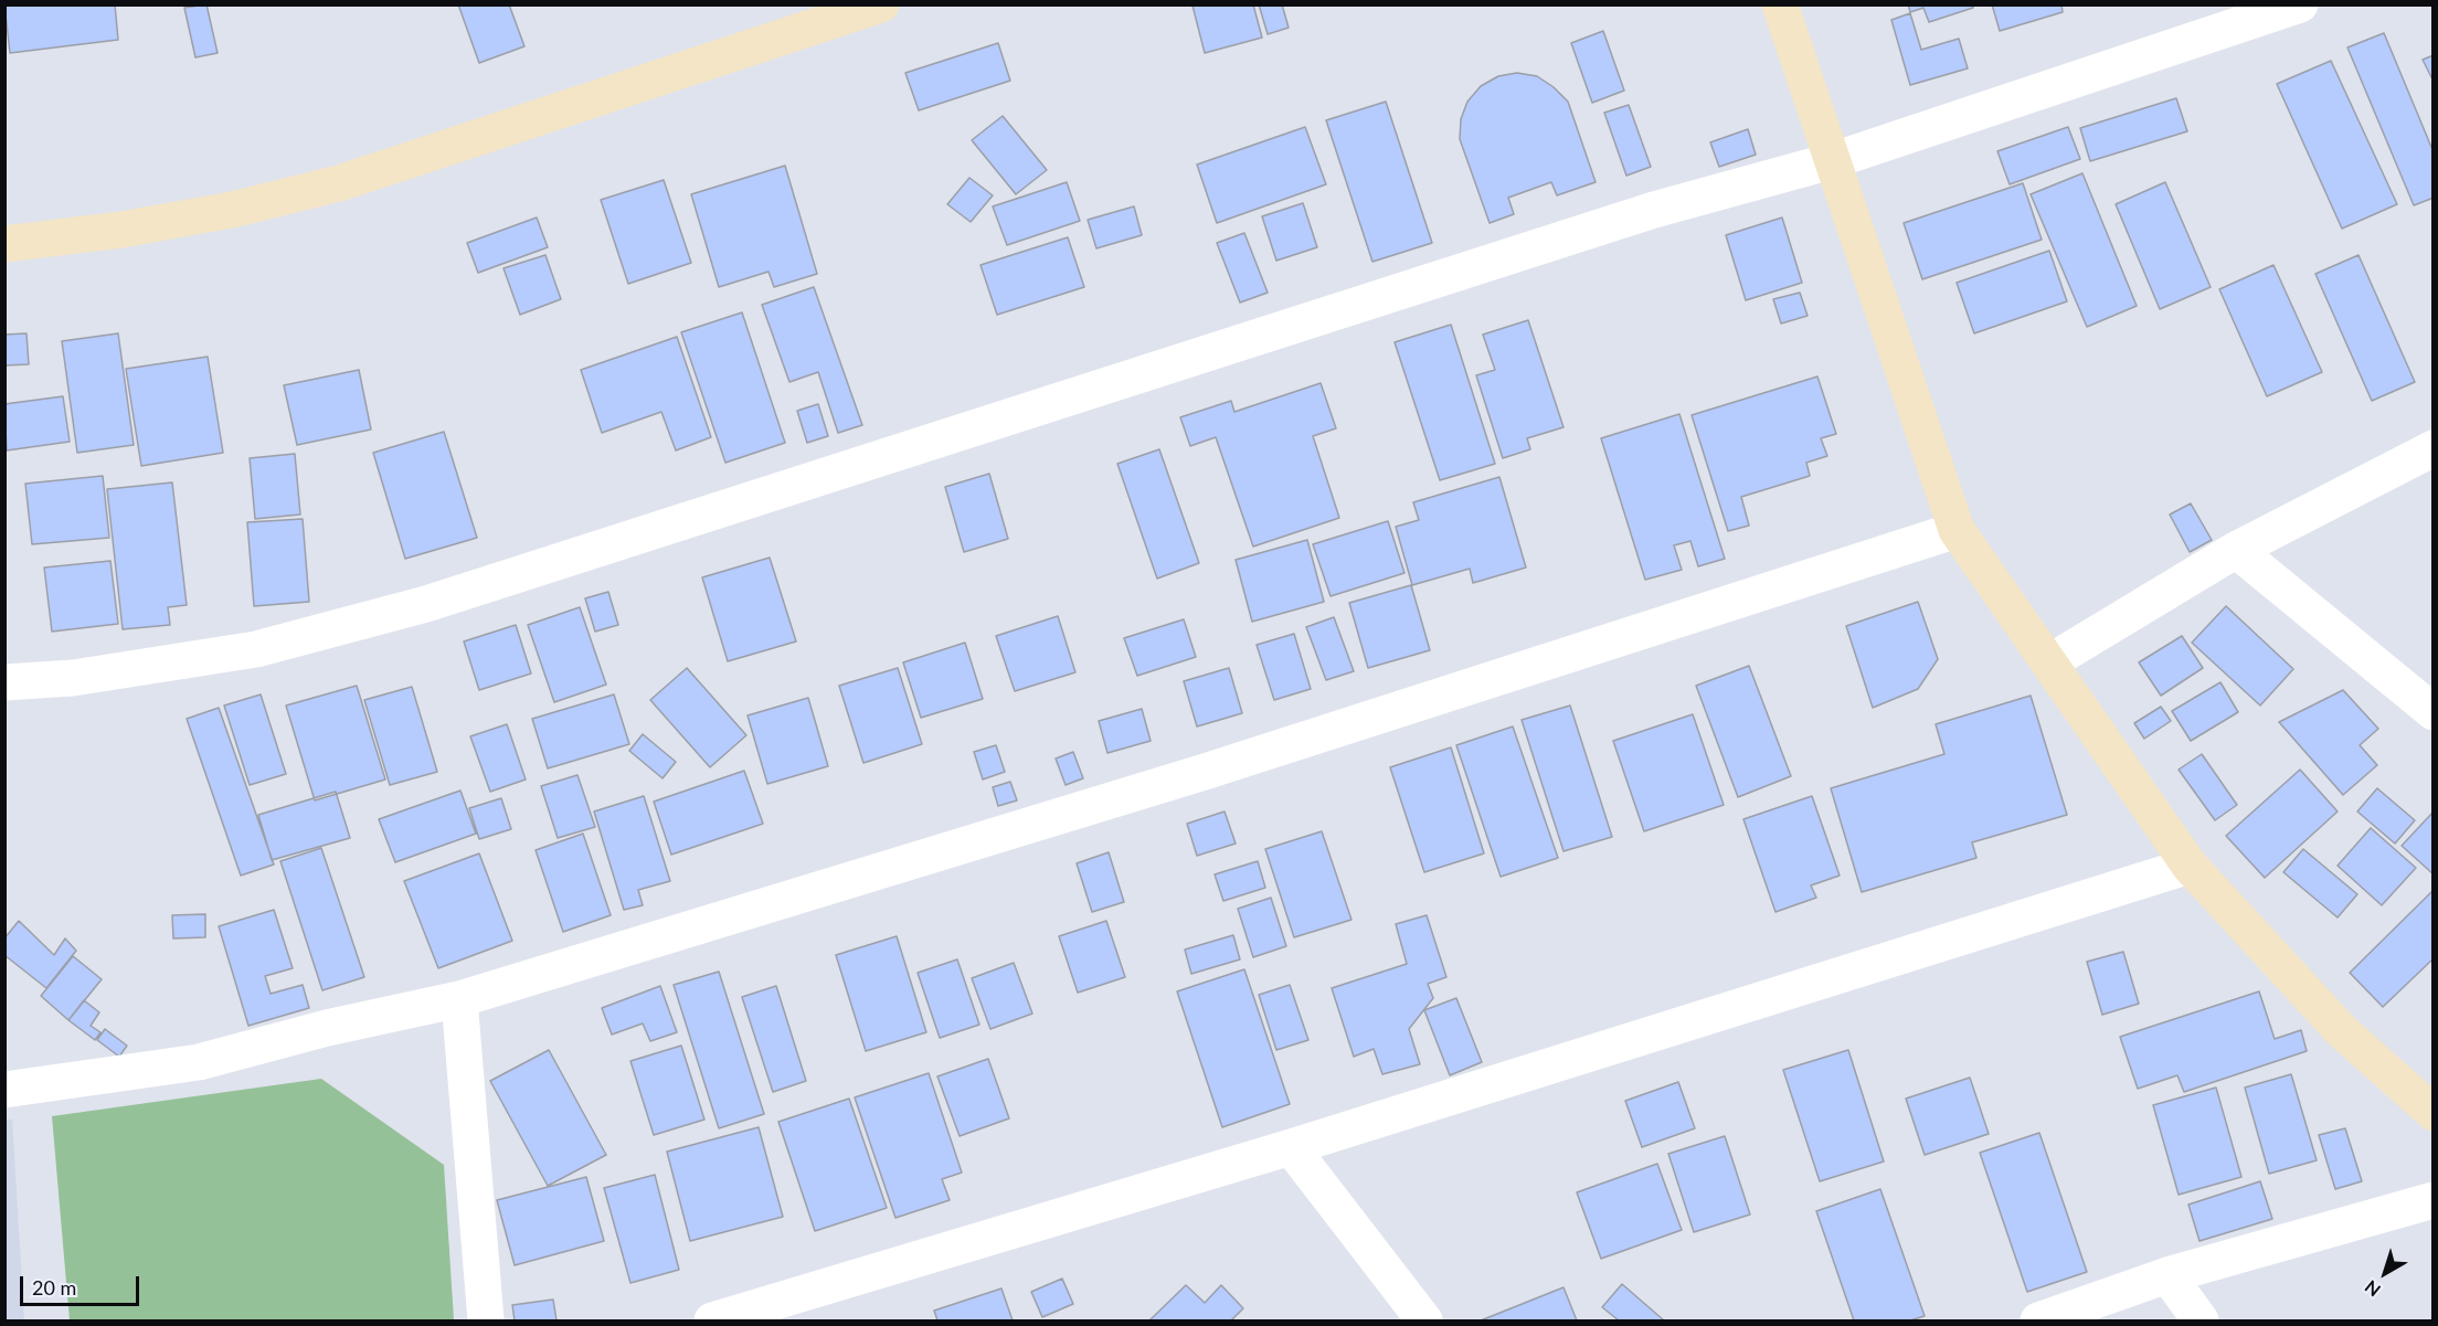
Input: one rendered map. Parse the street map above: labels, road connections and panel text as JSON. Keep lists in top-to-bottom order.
{
  "scale_bar": "20 m",
  "north": "bottom left"
}
